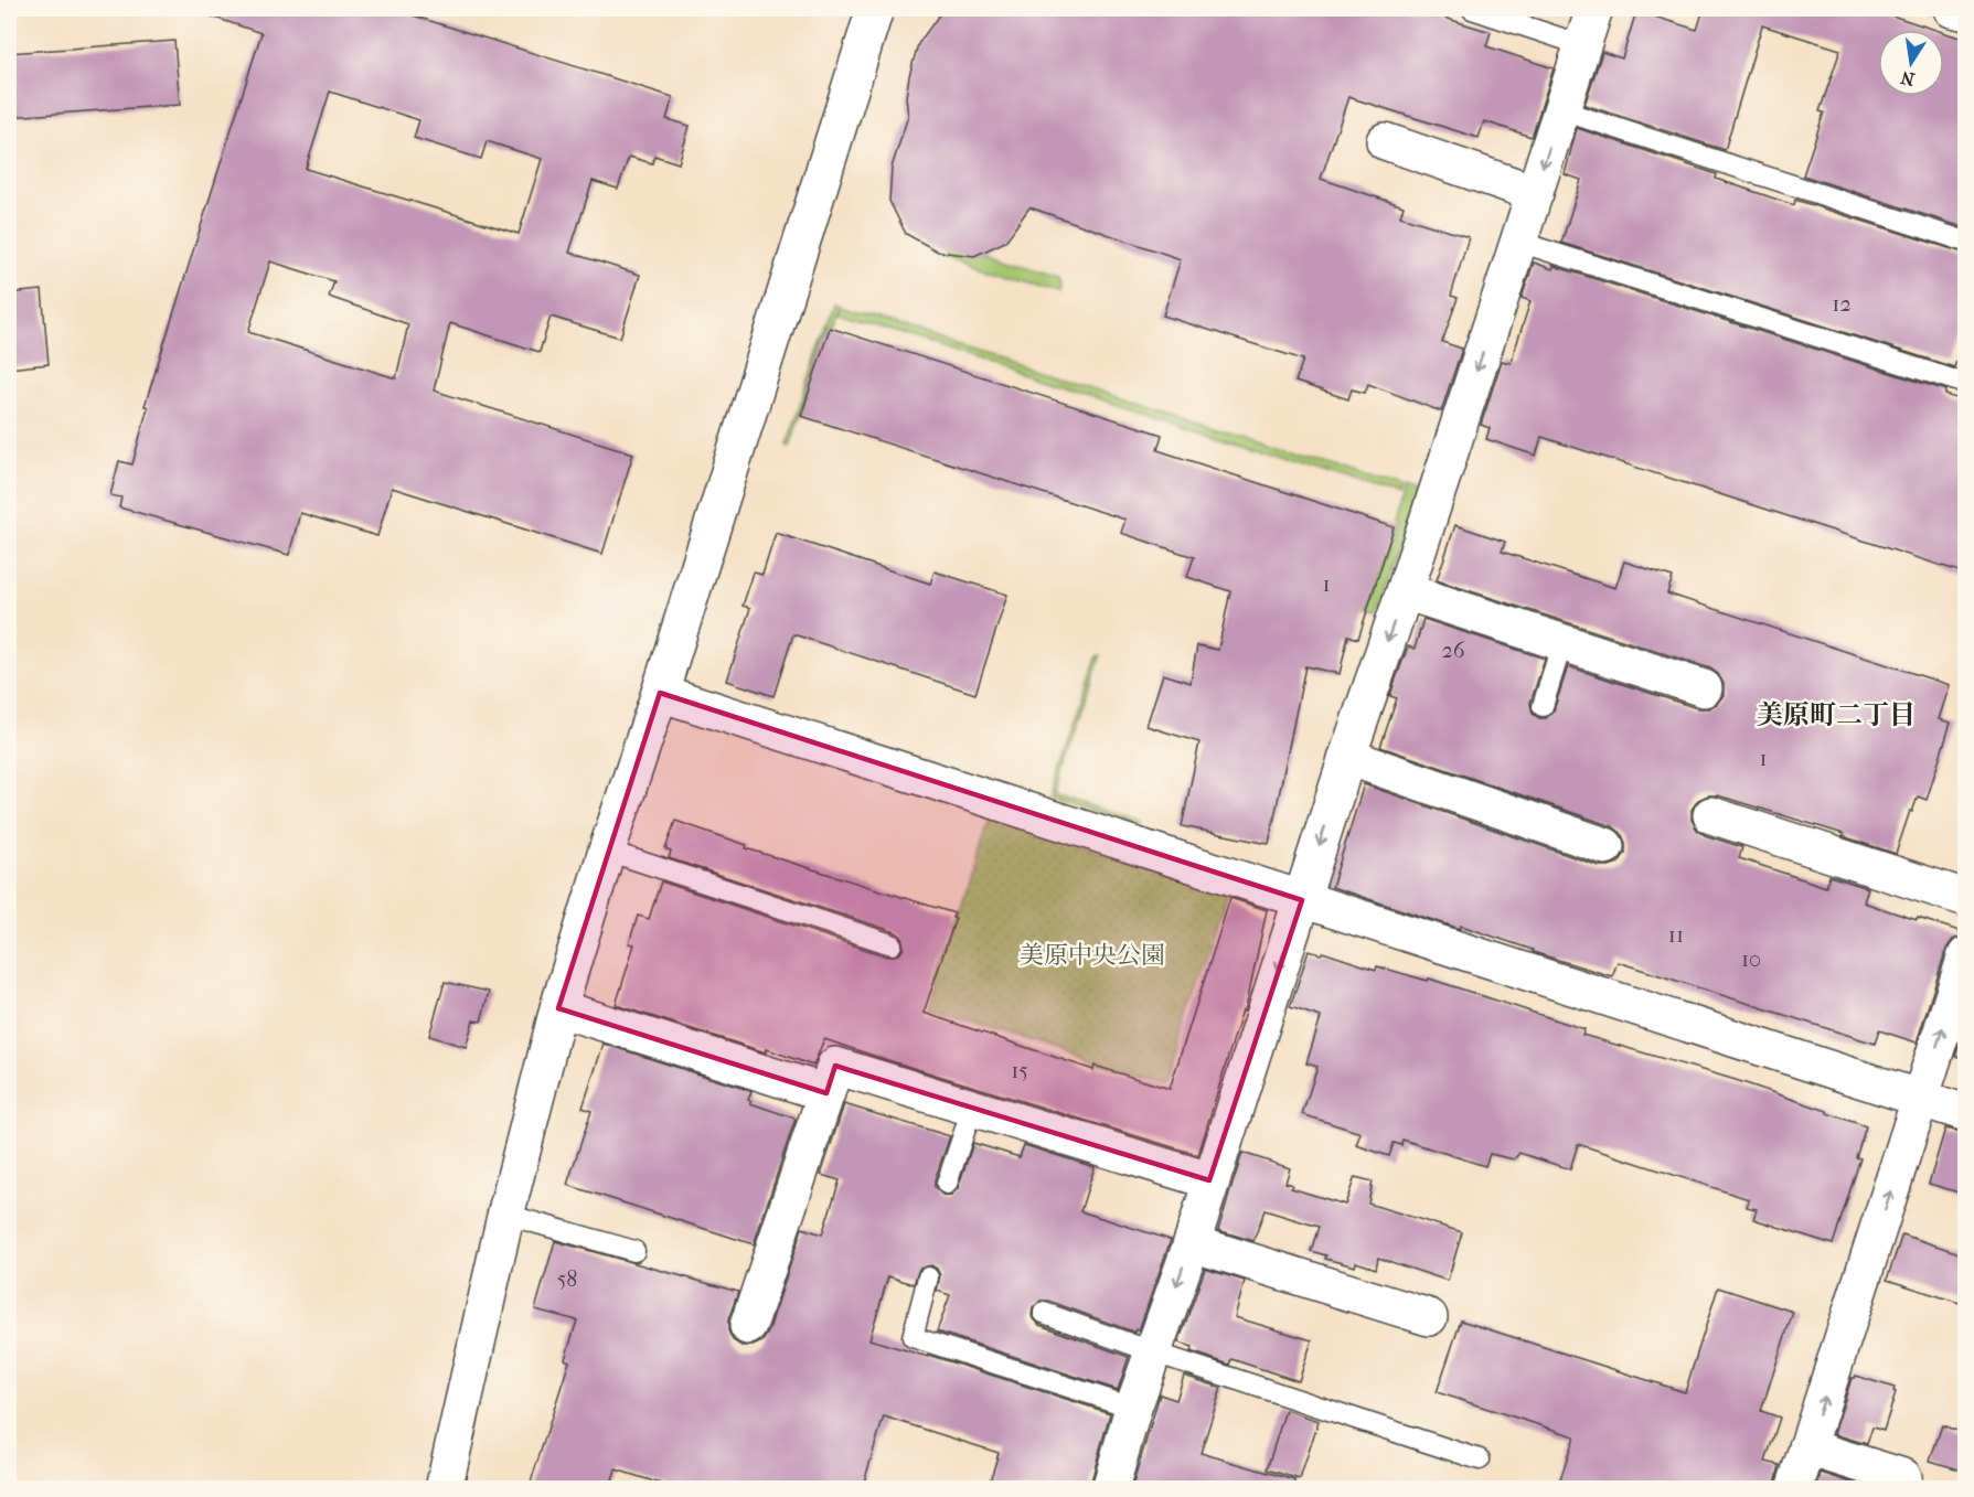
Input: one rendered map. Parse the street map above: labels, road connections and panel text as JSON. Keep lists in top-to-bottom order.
{
  "districts": ["美原町二丁目"],
  "parks": ["美原中央公園"],
  "house_numbers": [
    "12",
    "1",
    "26",
    "1",
    "11",
    "10",
    "15",
    "58"
  ],
  "north": "bottom"
}
